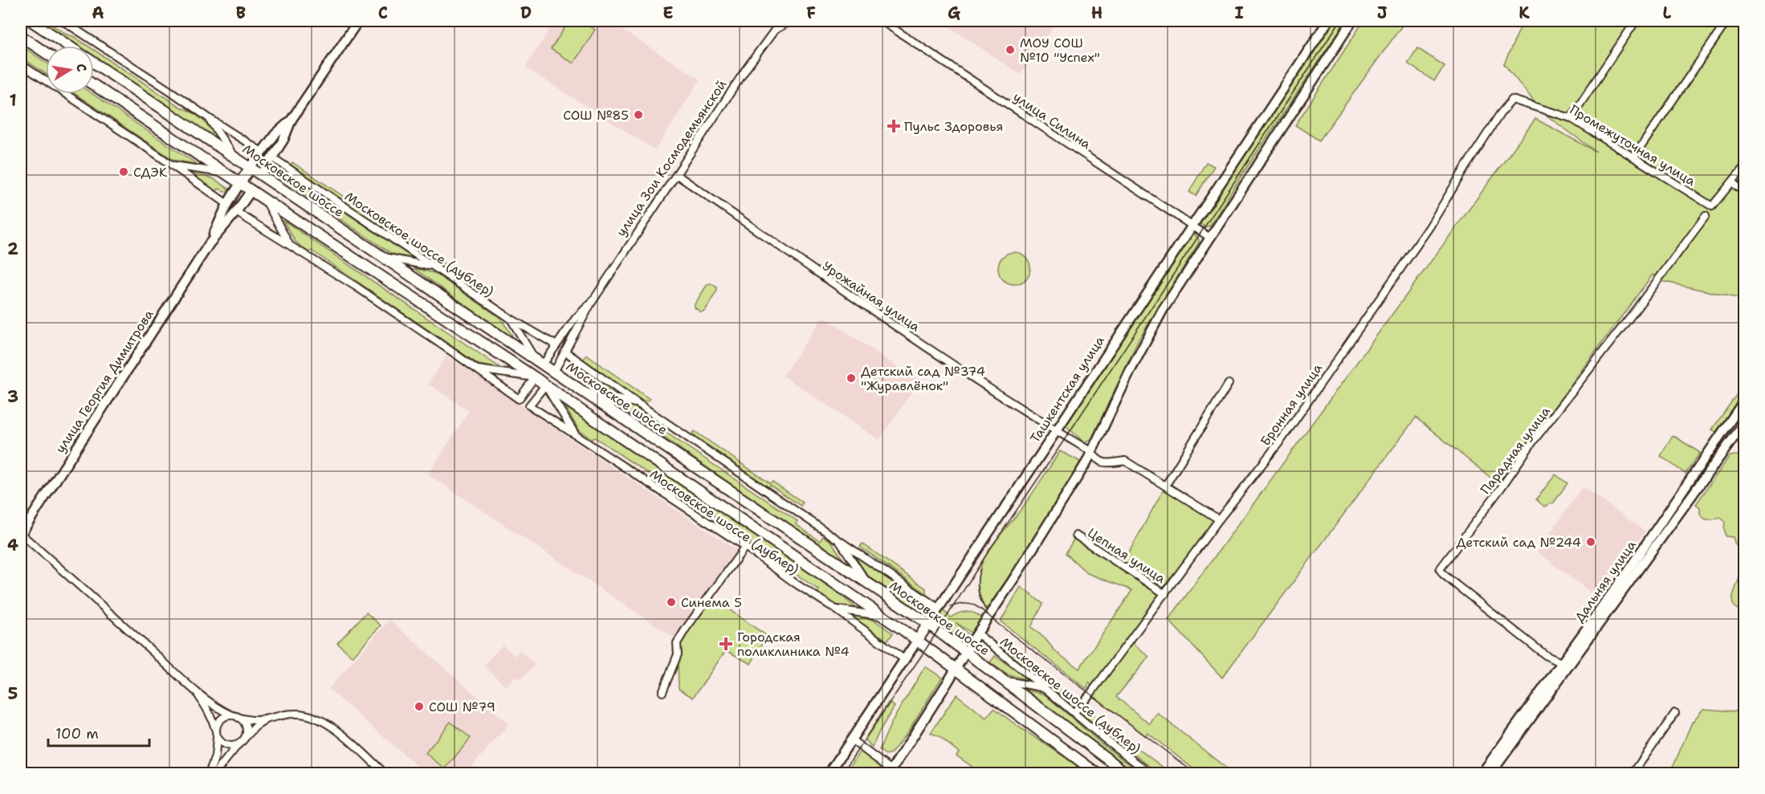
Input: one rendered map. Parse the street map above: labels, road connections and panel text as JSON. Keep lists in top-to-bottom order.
{
  "streets": {
    "main road": [
      "улица Зои Космодемьянской",
      "Московское шоссе",
      "улица Георгия Димитрова",
      "Ташкентская улица",
      "Дальняя улица"
    ],
    "street": [
      "улица Силина",
      "Промежуточная улица",
      "Московское шоссе (дублер)",
      "Урожайная улица",
      "Бронная улица",
      "Парадная улица",
      "Цепная улица"
    ]
  },
  "crossings": [
    ["улица Силина", "Ташкентская улица"],
    ["Промежуточная улица", "Бронная улица"],
    ["улица Зои Космодемьянской", "Московское шоссе"],
    ["улица Зои Космодемьянской", "Московское шоссе (дублер)"],
    ["улица Зои Космодемьянской", "Урожайная улица"],
    ["Московское шоссе", "улица Георгия Димитрова"],
    ["Московское шоссе", "Ташкентская улица"],
    ["Московское шоссе (дублер)", "улица Георгия Димитрова"],
    ["Московское шоссе (дублер)", "Ташкентская улица"],
    ["Московское шоссе (дублер)", "Бронная улица"],
    ["Урожайная улица", "Ташкентская улица"],
    ["Бронная улица", "Цепная улица"],
    ["Парадная улица", "Дальняя улица"]
  ],
  "places": {
    "other": [
      "МОУ СОШ №10 \"Успех\"",
      "СОШ №85",
      "СДЭК",
      "Детский сад №374 \"Журавлёнок\"",
      "Детский сад №244",
      "Синема 5",
      "СОШ №79"
    ],
    "health": ["Пульс Здоровья", "Городская поликлиника №4"]
  },
  "scale_bar": "100 m",
  "north": "right",
  "grid": {
    "columns": [
      "A",
      "B",
      "C",
      "D",
      "E",
      "F",
      "G",
      "H",
      "I",
      "J",
      "K",
      "L"
    ],
    "rows": [
      "1",
      "2",
      "3",
      "4",
      "5"
    ]
  }
}
